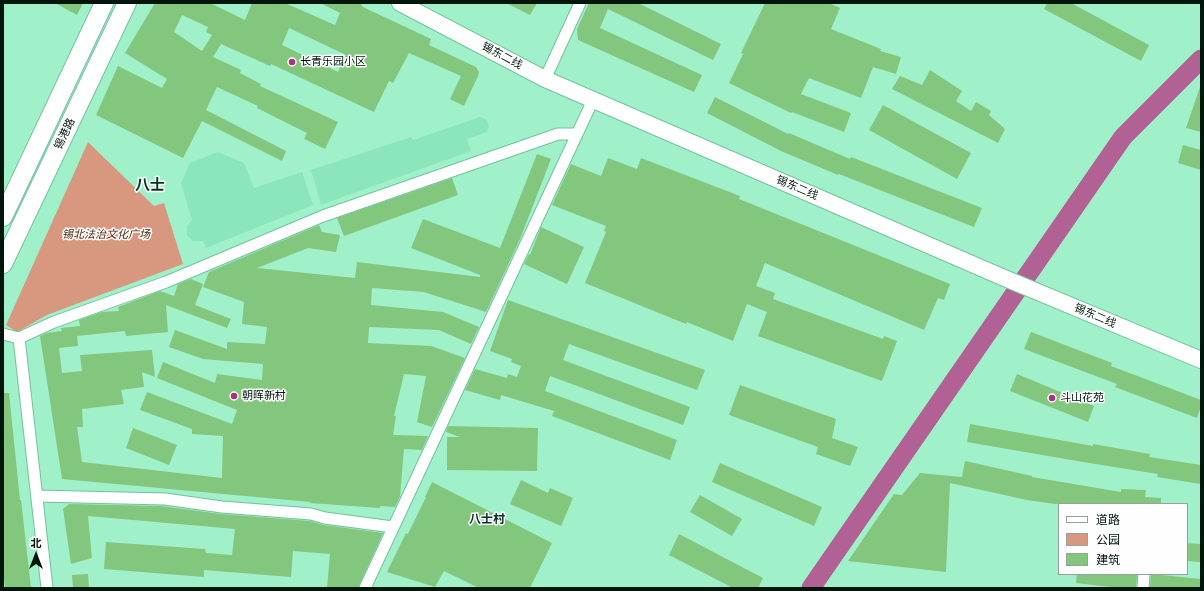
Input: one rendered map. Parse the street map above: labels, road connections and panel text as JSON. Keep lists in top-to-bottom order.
{
  "streets": {
    "main road": ["锡东二线", "锡港路"]
  },
  "districts": ["八士", "八士村"],
  "parks": ["锡北法治文化广场"],
  "places": ["长青乐园小区", "朝晖新村", "斗山花苑"],
  "legend": ["道路", "公园", "建筑"],
  "north": "top"
}
